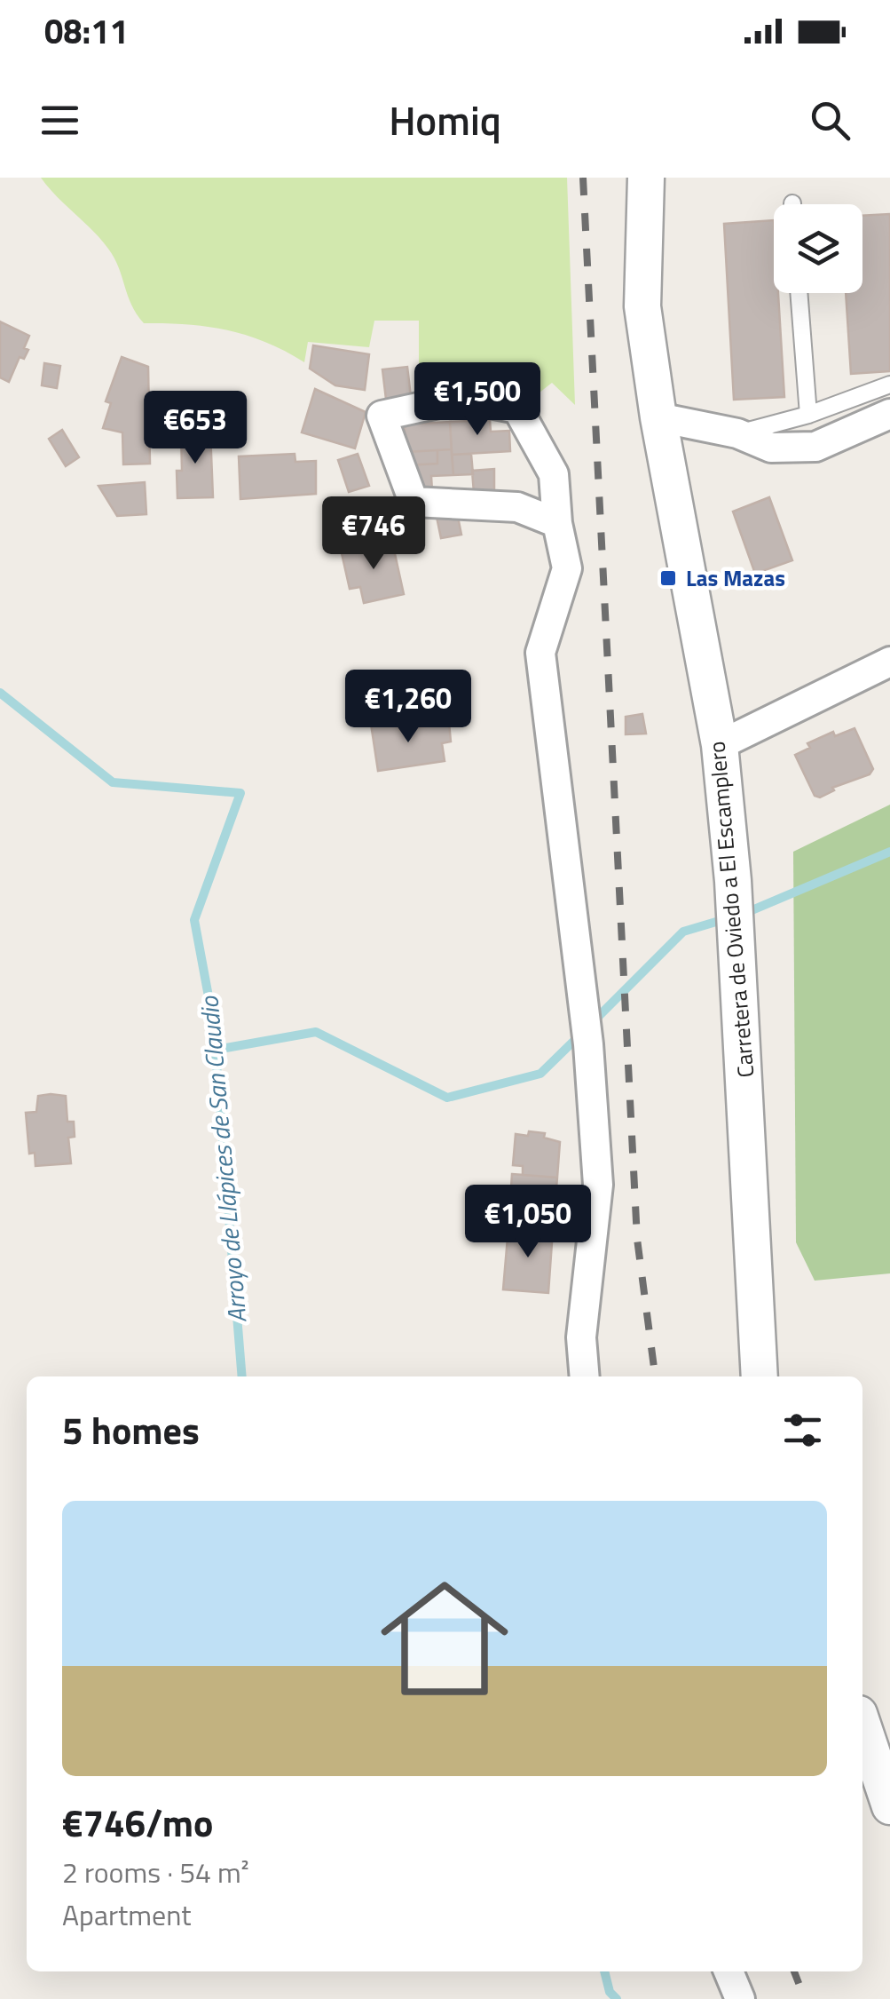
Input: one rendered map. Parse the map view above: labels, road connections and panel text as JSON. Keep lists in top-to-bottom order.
{
  "streets": {
    "street": ["Carretera de Oviedo a El Escamplero"]
  },
  "water": ["Arroyo de Llápices de San Claudio"],
  "places": {
    "transit": ["Las Mazas"]
  },
  "page": {
    "status": "08:11",
    "header": "Homiq",
    "price": [
      "€1,500",
      "€653",
      "€746",
      "€1,260",
      "€1,050"
    ],
    "heading": "5 homes",
    "list": [
      {
        "name": "€746/mo",
        "note": "2 rooms · 54 m² · Apartment"
      }
    ]
  }
}
